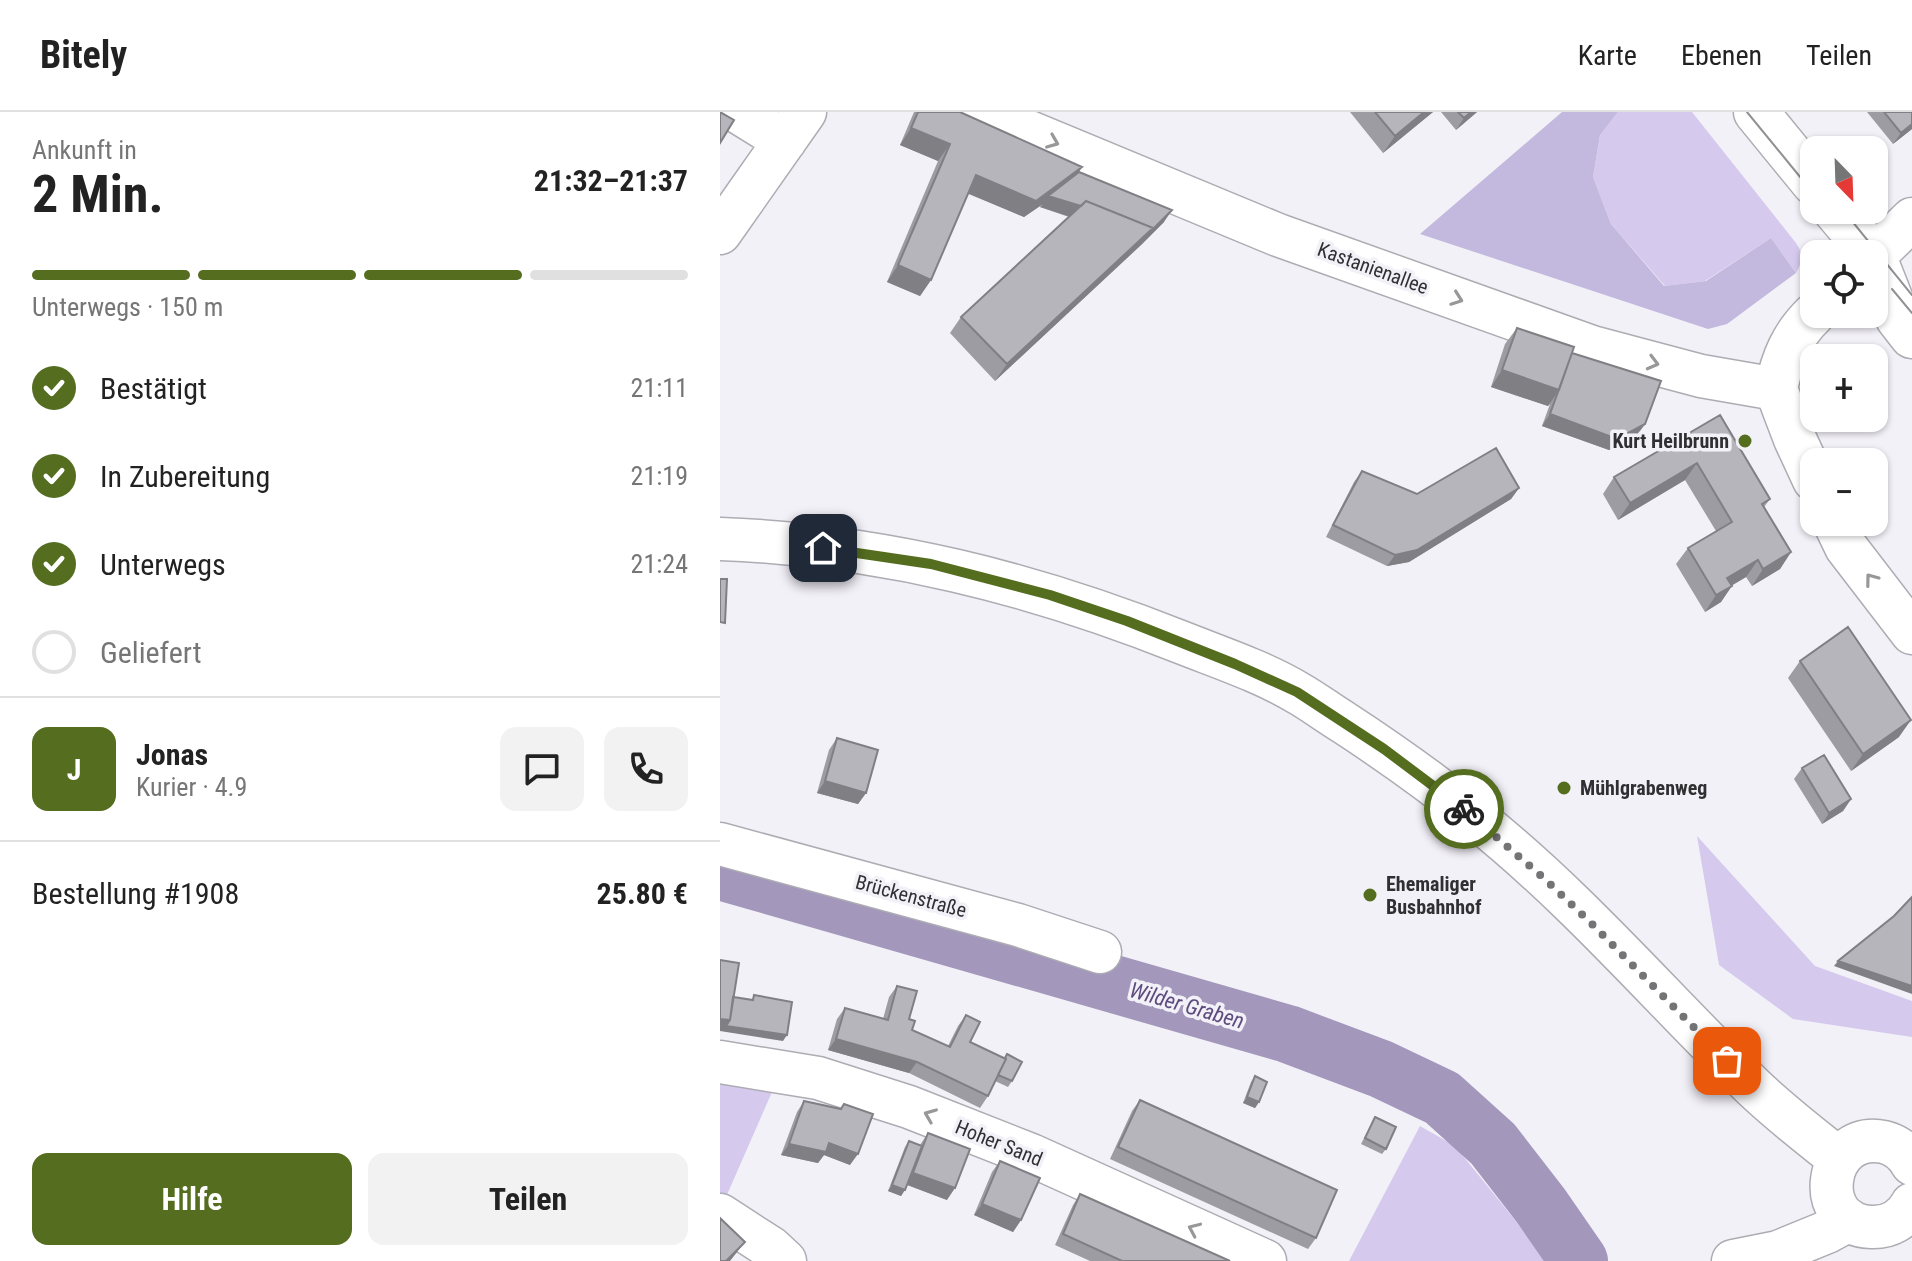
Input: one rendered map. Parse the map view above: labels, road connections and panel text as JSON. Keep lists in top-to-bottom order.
{
  "streets": {
    "street": ["Kastanienallee", "Brückenstraße", "Hoher Sand"]
  },
  "one_way": ["Kastanienallee", "Hoher Sand"],
  "water": ["Wilder Graben"],
  "places": ["Kurt Heilbrunn", "Mühlgrabenweg", "Ehemaliger Busbahnhof"],
  "north": "bottom right",
  "page": {
    "header": "Bitely",
    "nav": ["Karte", "Ebenen", "Teilen"],
    "heading": ["2 Min.", "Ankunft in", "21:32–21:37"],
    "panel": [
      "Jonas",
      "Kurier · 4.9",
      "Bestellung #1908",
      "25.80 €"
    ],
    "map_buttons": ["+", "−"],
    "bar": "Unterwegs · 150 m",
    "list": [
      ["Bestätigt", "21:11"],
      ["In Zubereitung", "21:19"],
      ["Unterwegs", "21:24"],
      "Geliefert"
    ],
    "round": "J",
    "buttons": ["Hilfe", "Teilen"]
  }
}
